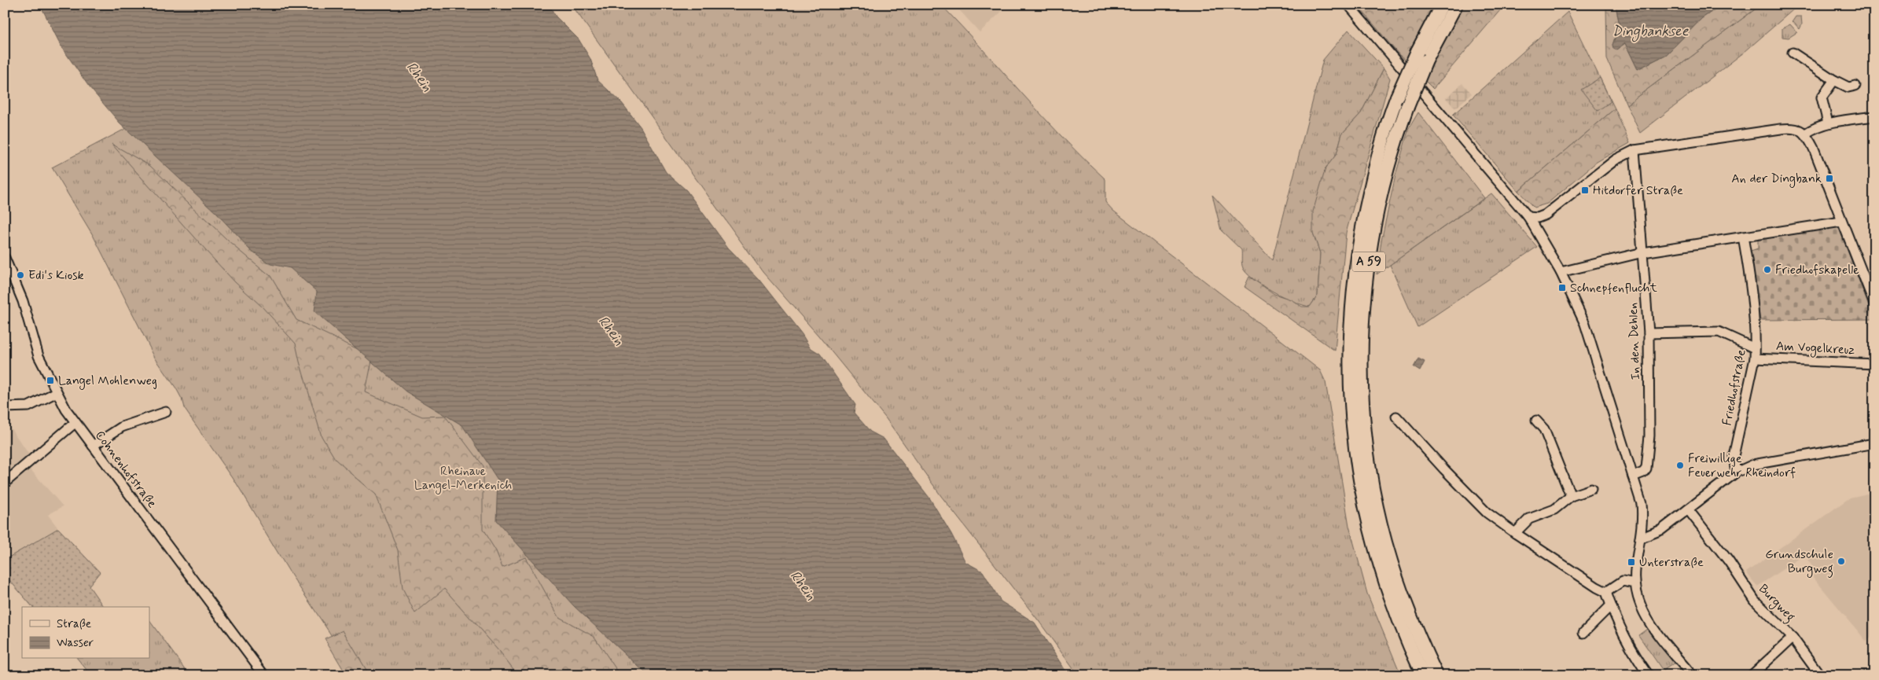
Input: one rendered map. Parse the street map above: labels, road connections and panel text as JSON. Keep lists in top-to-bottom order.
{
  "streets": {
    "highway": ["A 59"],
    "street": [
      "In den Dehlen",
      "Am Vogelkreuz",
      "Friedhofstraße",
      "Cohnenhofstraße",
      "Burgweg"
    ]
  },
  "crossings": [
    ["Am Vogelkreuz", "Friedhofstraße"]
  ],
  "water": ["Dingbanksee", "Rhein"],
  "parks": ["Rheinaue Langel-Merkenich"],
  "places": {
    "transit": [
      "An der Dingbank",
      "Hitdorfer Straße",
      "Schnepfenflucht",
      "Langel Mohlenweg",
      "Unterstraße"
    ],
    "other": [
      "Friedhofskapelle",
      "Edi's Kiosk",
      "Freiwillige Feuerwehr Rheindorf",
      "Grundschule Burgweg"
    ]
  },
  "legend": ["Straße", "Wasser"]
}
